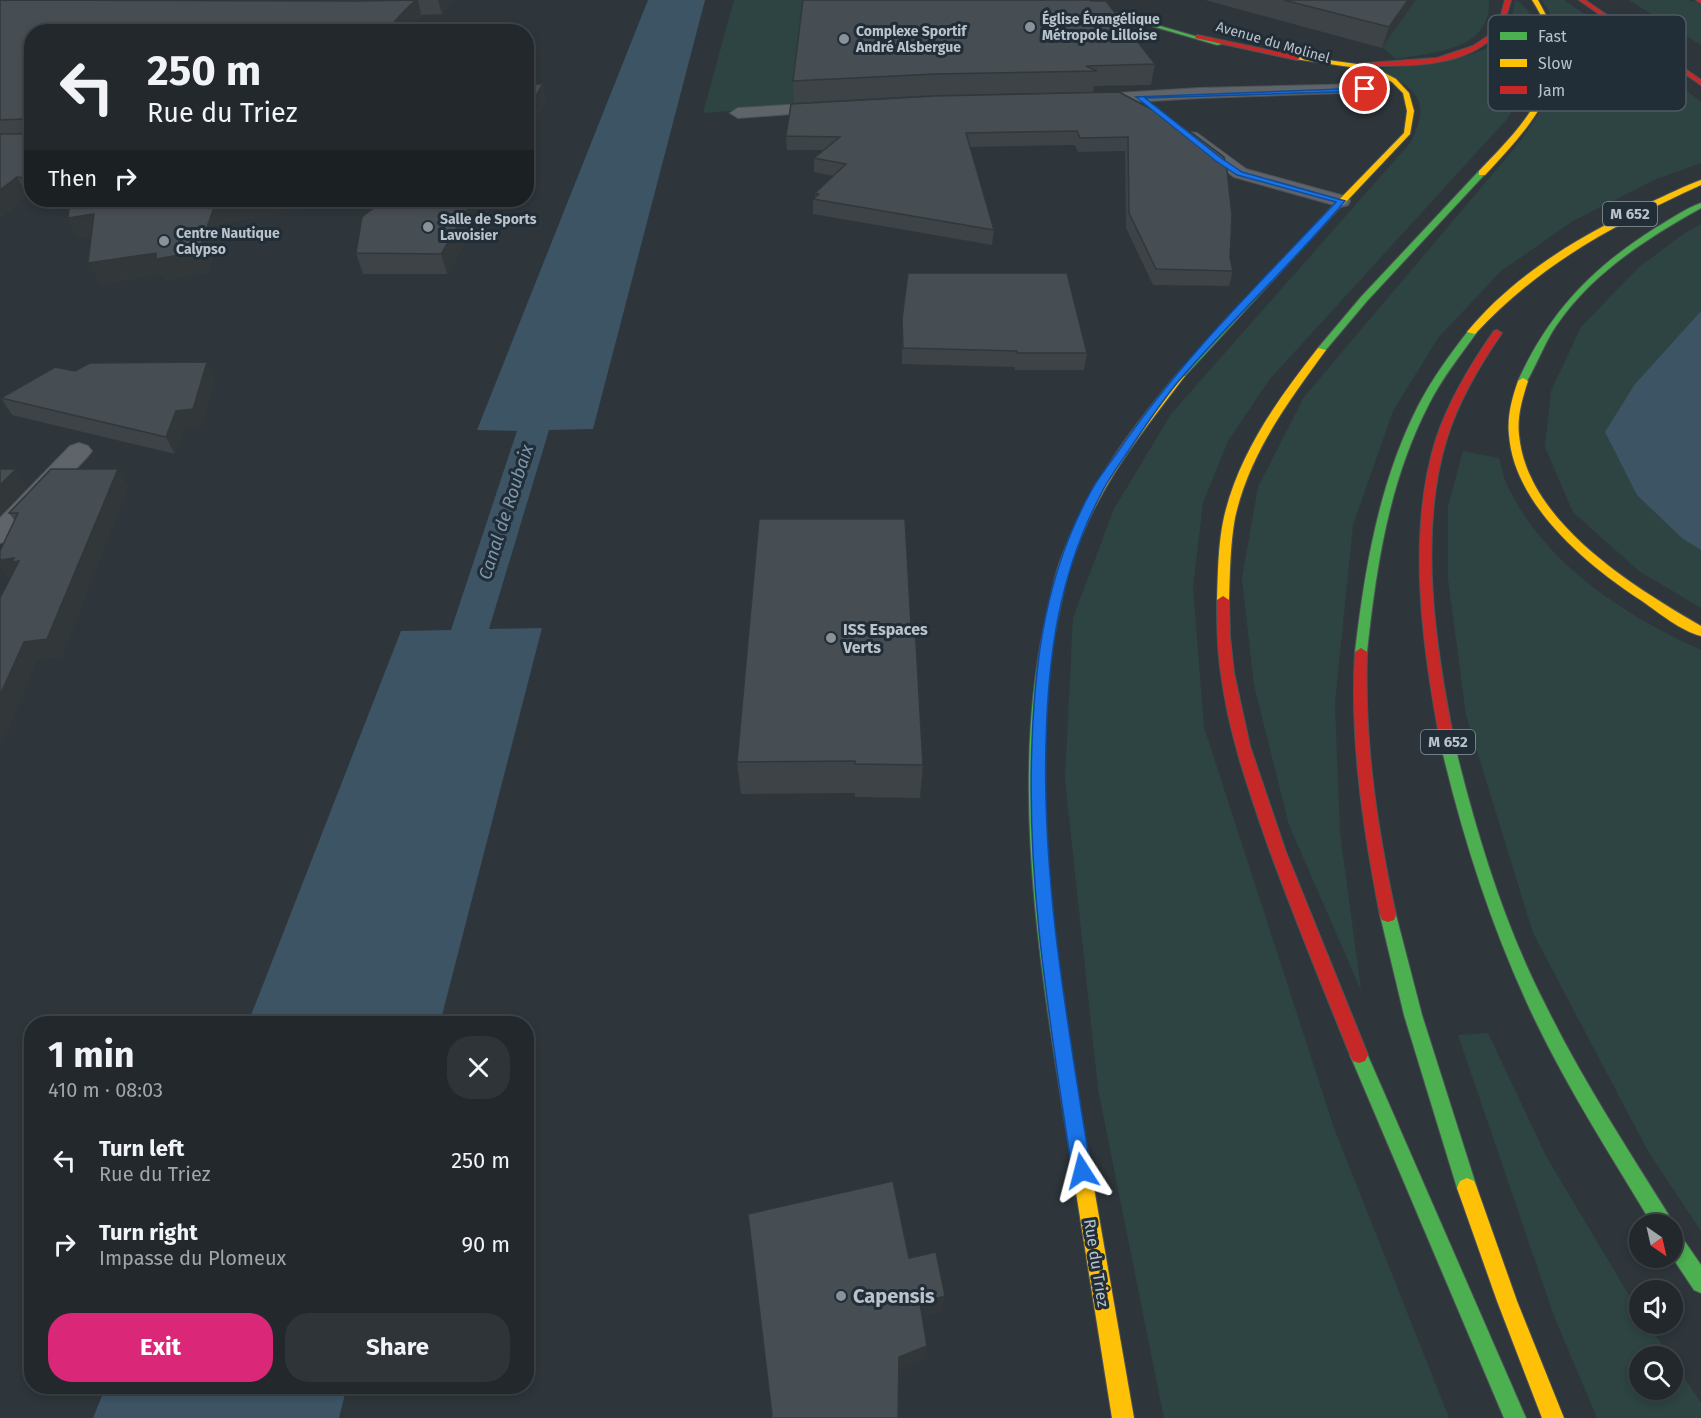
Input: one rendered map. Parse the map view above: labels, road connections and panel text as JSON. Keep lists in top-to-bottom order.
{
  "streets": {
    "main road": ["Avenue du Molinel", "M 652", "Rue du Triez"]
  },
  "crossings": [
    ["Avenue du Molinel", "Rue du Triez"]
  ],
  "water": ["Canal de Roubaix"],
  "places": [
    "Église Évangélique Métropole Lilloise",
    "Complexe Sportif André Alsbergue",
    "Salle de Sports Lavoisier",
    "Centre Nautique Calypso",
    "ISS Espaces Verts",
    "Capensis"
  ],
  "legend": ["Fast", "Slow", "Jam"],
  "north": "bottom right",
  "page": {
    "turn": ["250 m", "Rue du Triez"],
    "then": "Then",
    "heading": ["1 min", "410 m · 08:03"],
    "list": [
      {
        "name": "Turn left",
        "note": "Rue du Triez",
        "value": "250 m"
      },
      {
        "name": "Turn right",
        "note": "Impasse du Plomeux",
        "value": "90 m"
      }
    ],
    "buttons": ["Exit", "Share"]
  }
}
